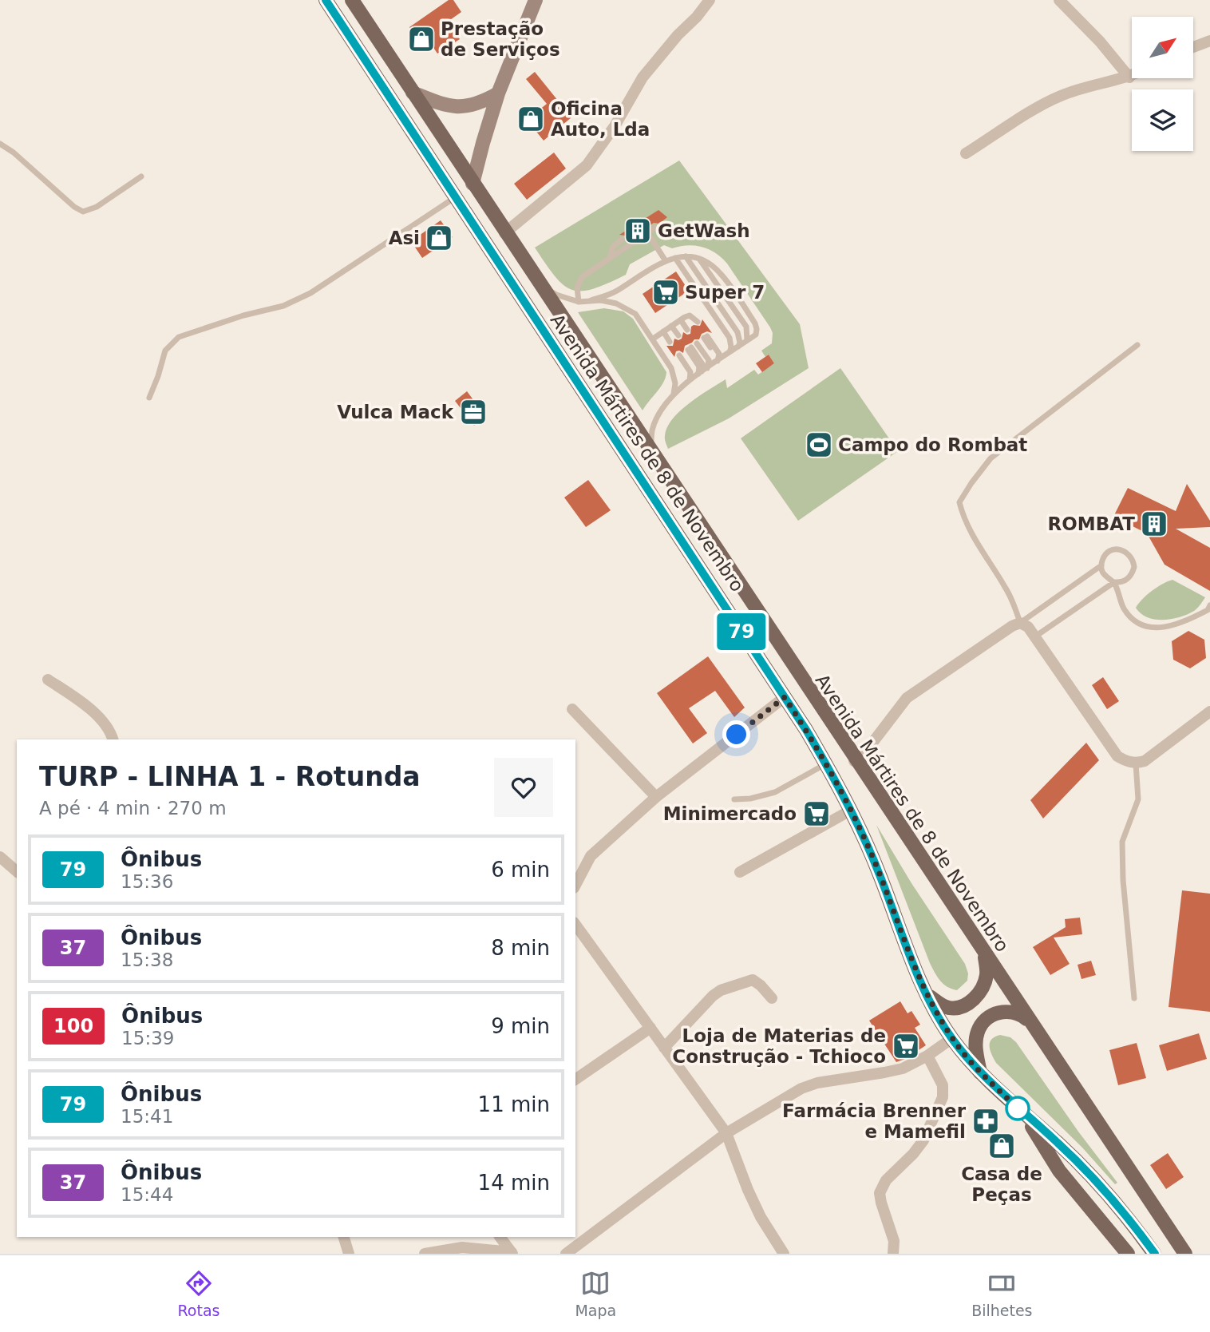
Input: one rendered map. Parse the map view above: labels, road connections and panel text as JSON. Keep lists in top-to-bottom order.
{
  "streets": {
    "main road": ["Avenida Mártires de 8 de Novembro"]
  },
  "places": {
    "shop": [
      "Prestação de Serviços",
      "Oficina Auto, Lda",
      "Asi",
      "Casa de Peças"
    ],
    "building": ["GetWash", "ROMBAT"],
    "supermarket": ["Super 7", "Minimercado", "Loja de Materias de Construção - Tchioco"],
    "office": ["Vulca Mack"],
    "sports": ["Campo do Rombat"],
    "pharmacy": ["Farmácia Brenner e Mamefil"]
  },
  "lines": ["bus line 79"],
  "north": "top right",
  "page": {
    "on_map": "79",
    "heading": ["TURP - LINHA 1 - Rotunda", "A pé · 4 min · 270 m"],
    "list": [
      {
        "mark": "79",
        "name": "Ônibus",
        "note": "15:36",
        "value": "6 min"
      },
      {
        "mark": "37",
        "name": "Ônibus",
        "note": "15:38",
        "value": "8 min"
      },
      {
        "mark": "100",
        "name": "Ônibus",
        "note": "15:39",
        "value": "9 min"
      },
      {
        "mark": "79",
        "name": "Ônibus",
        "note": "15:41",
        "value": "11 min"
      },
      {
        "mark": "37",
        "name": "Ônibus",
        "note": "15:44",
        "value": "14 min"
      }
    ],
    "tabs": ["Rotas", "Mapa", "Bilhetes"]
  }
}
